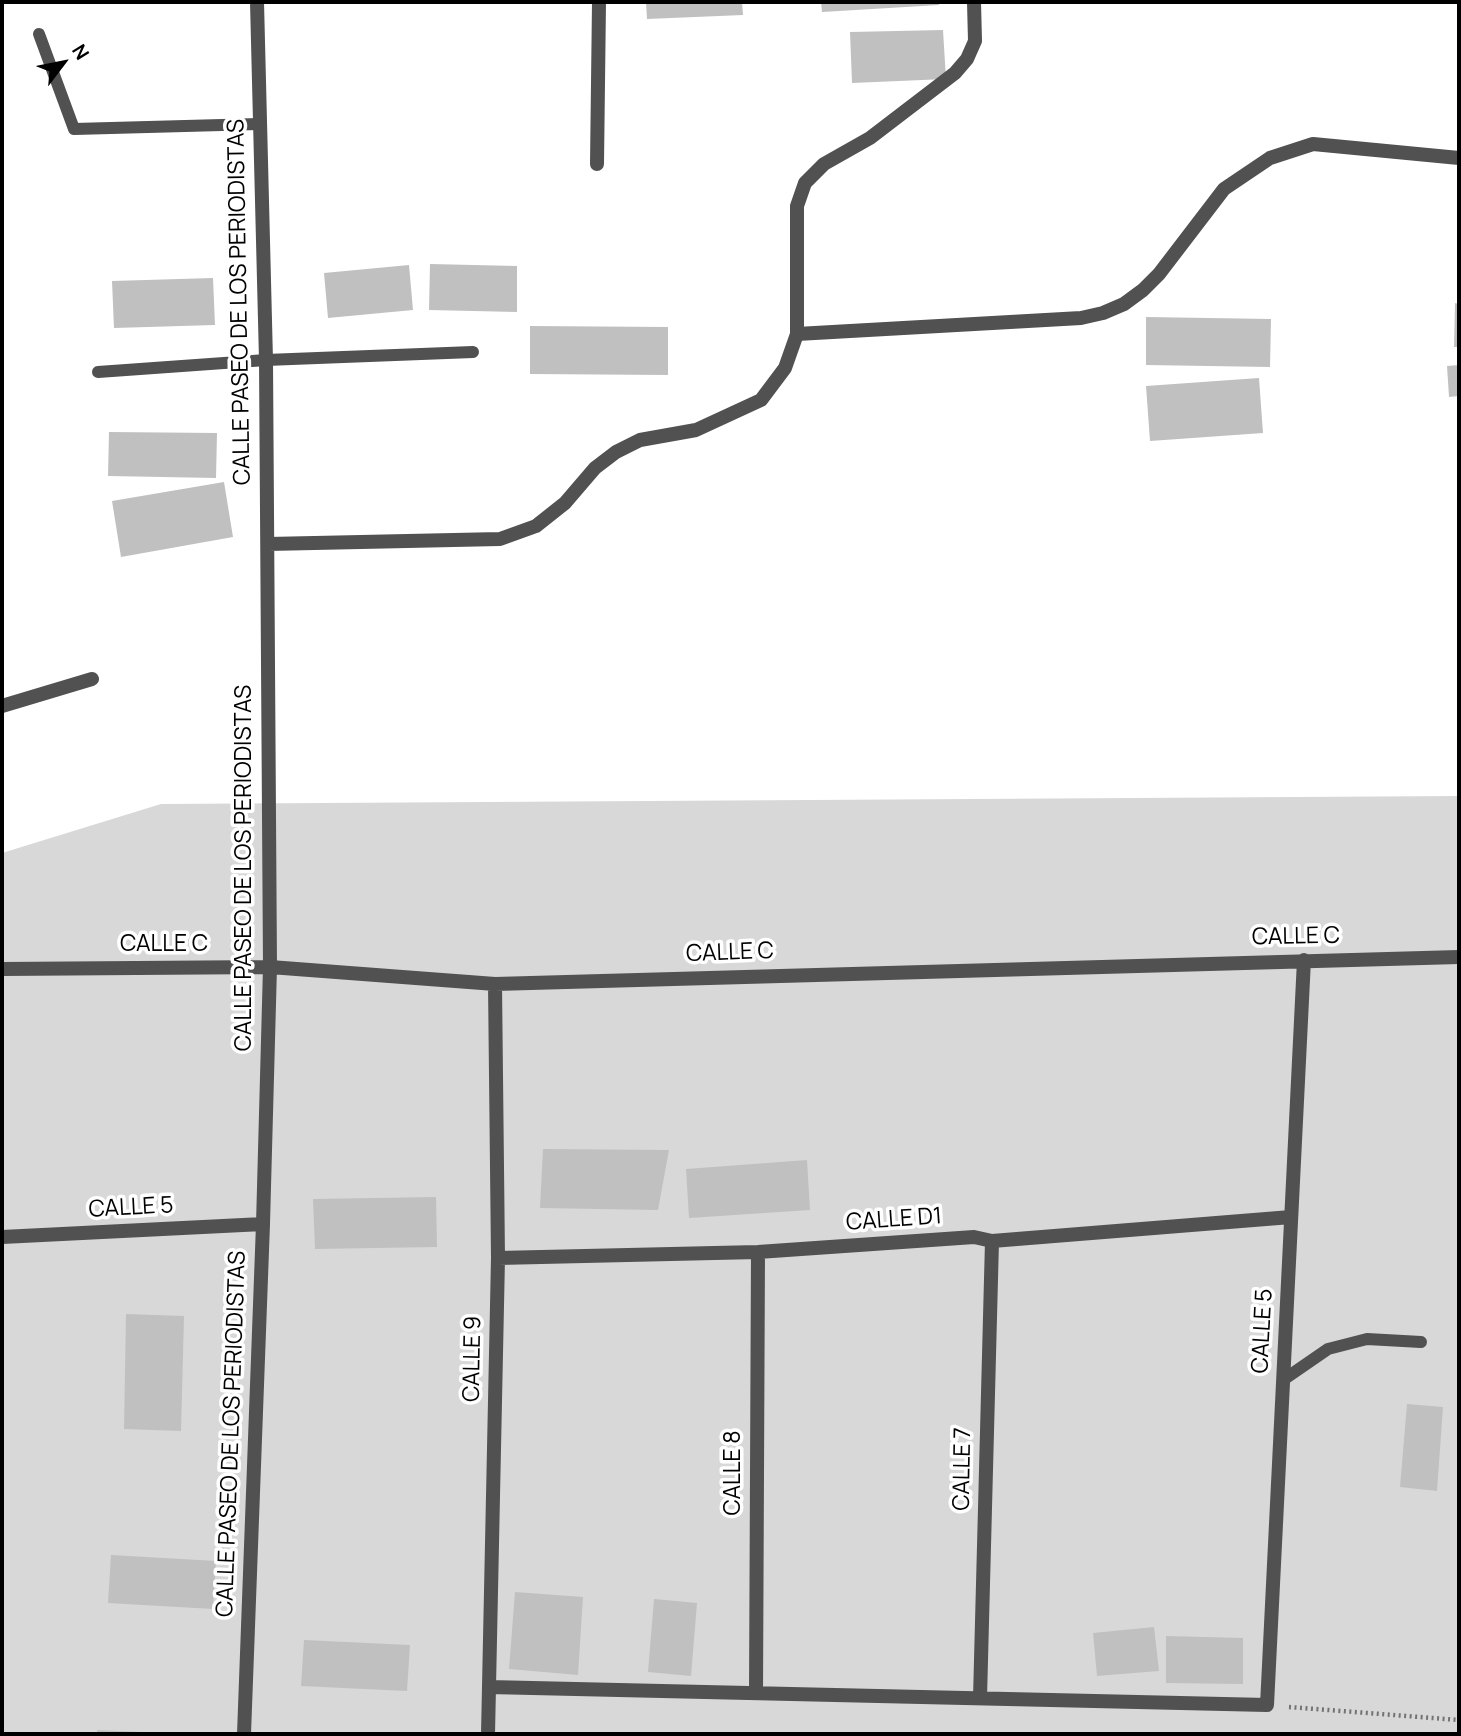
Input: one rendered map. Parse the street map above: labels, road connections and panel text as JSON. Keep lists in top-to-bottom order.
{
  "streets": {
    "street": [
      "CALLE PASEO DE LOS PERIODISTAS",
      "CALLE C",
      "CALLE 5",
      "CALLE D1",
      "CALLE 9",
      "CALLE 7",
      "CALLE 8"
    ]
  },
  "crossings": [
    ["CALLE PASEO DE LOS PERIODISTAS", "CALLE C"],
    ["CALLE PASEO DE LOS PERIODISTAS", "CALLE 5"],
    ["CALLE C", "CALLE 5"],
    ["CALLE C", "CALLE 9"],
    ["CALLE 5", "CALLE D1"],
    ["CALLE D1", "CALLE 9"],
    ["CALLE D1", "CALLE 7"],
    ["CALLE D1", "CALLE 8"]
  ],
  "north": "top right"
}
